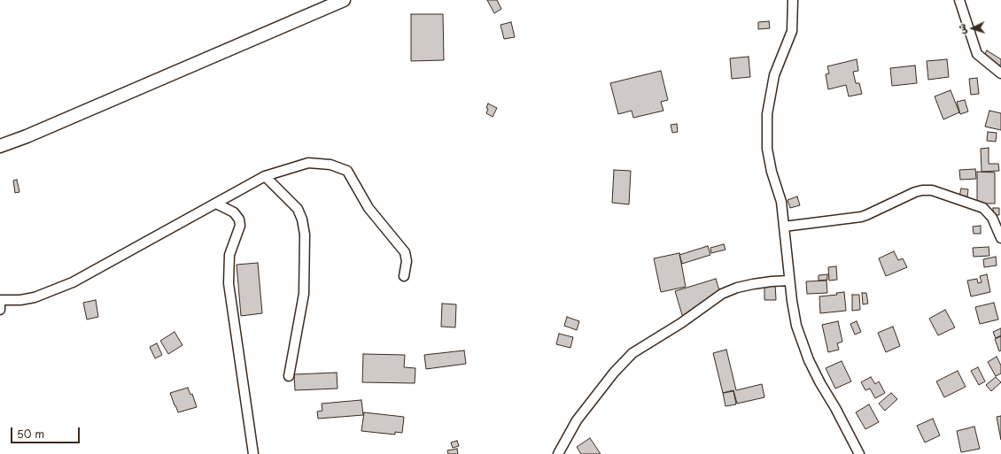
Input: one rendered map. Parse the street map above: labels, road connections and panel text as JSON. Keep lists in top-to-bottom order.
{
  "scale_bar": "50 m",
  "north": "left"
}
